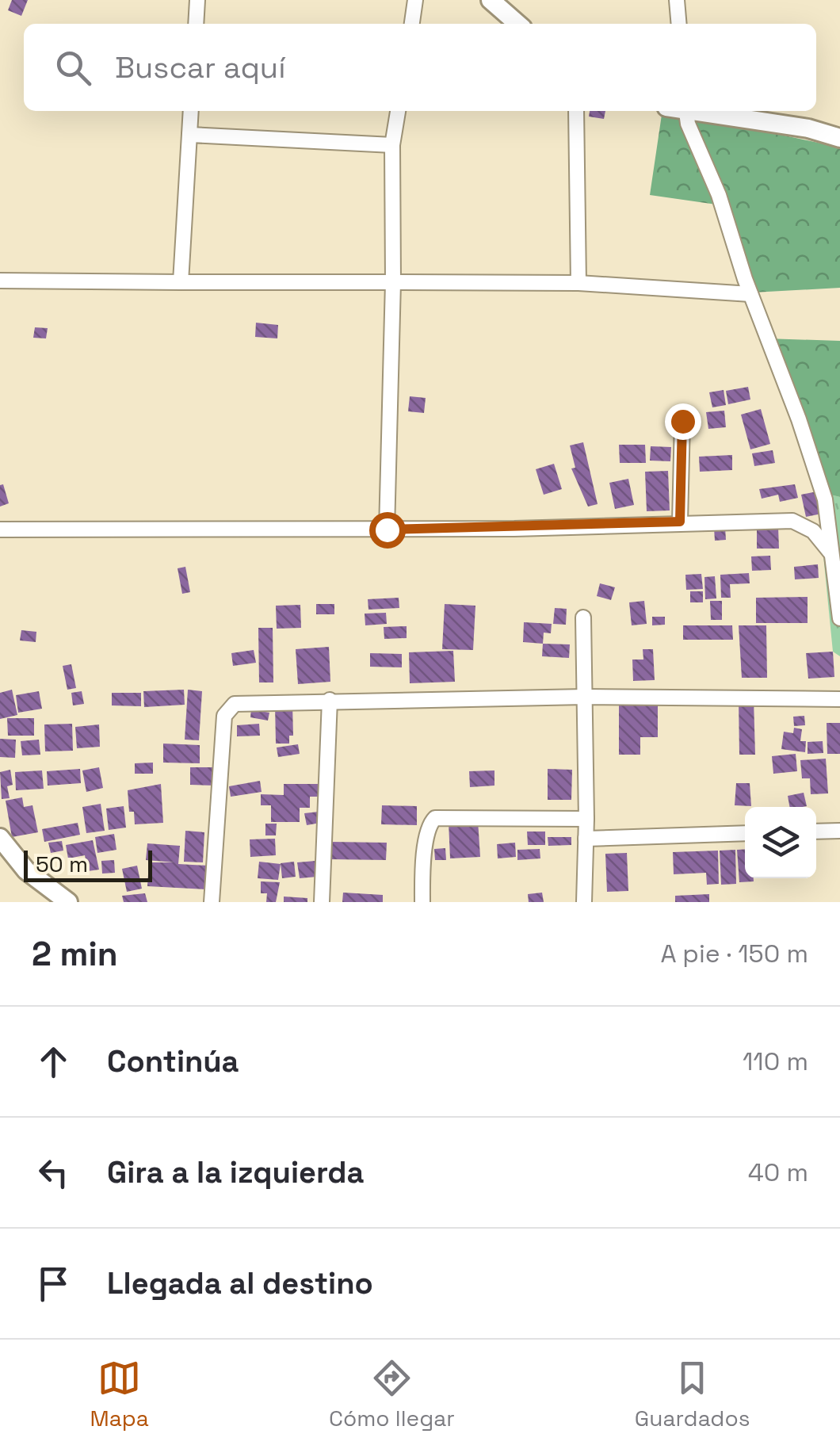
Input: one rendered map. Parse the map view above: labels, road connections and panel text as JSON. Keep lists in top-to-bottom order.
{
  "scale_bar": "50 m",
  "page": {
    "search": "Buscar aquí",
    "scale": "50 m",
    "heading": ["2 min", "A pie · 150 m"],
    "list": [
      ["Continúa", "110 m"],
      ["Gira a la izquierda", "40 m"],
      "Llegada al destino"
    ],
    "nav": ["Mapa", "Cómo llegar", "Guardados"]
  }
}
